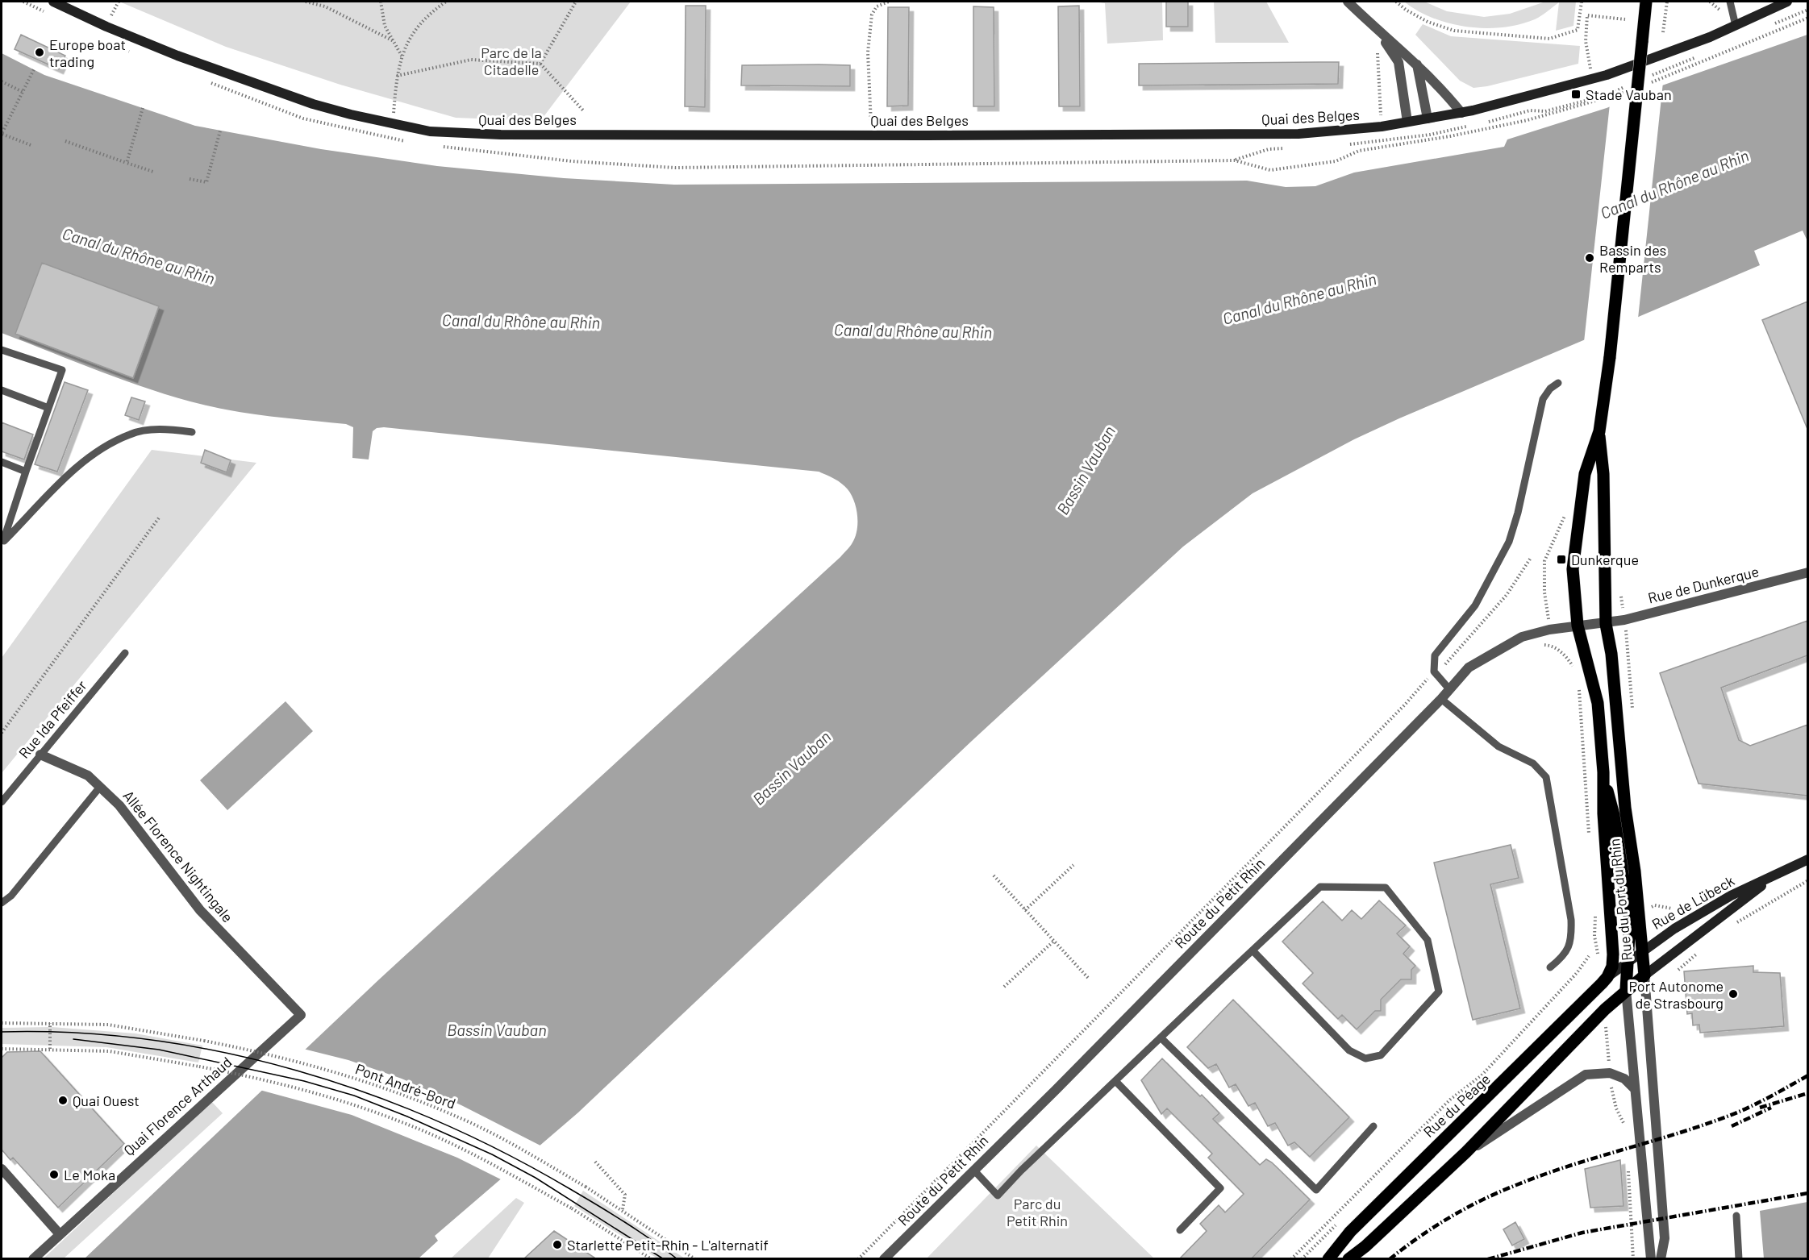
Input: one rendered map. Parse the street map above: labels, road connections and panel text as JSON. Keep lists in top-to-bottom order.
{
  "streets": {
    "main road": [
      "Quai des Belges",
      "Rue du Port du Rhin",
      "Rue de Lübeck",
      "Rue du Péage"
    ],
    "street": [
      "Rue de Dunkerque",
      "Allée Florence Nightingale",
      "Route du Petit Rhin",
      "Quai Florence Arthaud"
    ],
    "lane": ["Rue Ida Pfeiffer"],
    "path": ["Pont André-Bord"]
  },
  "crossings": [
    ["Rue de Dunkerque", "Rue du Port du Rhin"],
    ["Rue de Dunkerque", "Route du Petit Rhin"],
    ["Rue Ida Pfeiffer", "Allée Florence Nightingale"],
    ["Allée Florence Nightingale", "Quai Florence Arthaud"],
    ["Rue du Port du Rhin", "Rue de Lübeck"],
    ["Rue du Port du Rhin", "Route du Petit Rhin"],
    ["Rue du Port du Rhin", "Rue du Péage"],
    ["Rue de Lübeck", "Rue du Péage"]
  ],
  "water": ["Canal du Rhône au Rhin", "Bassin Vauban"],
  "parks": ["Parc de la Citadelle", "Parc du Petit Rhin"],
  "places": {
    "other": [
      "Europe boat trading",
      "Bassin des Remparts",
      "Port Autonome de Strasbourg",
      "Quai Ouest",
      "Le Moka",
      "Starlette Petit-Rhin - L'alternatif"
    ],
    "transit": ["Stade Vauban", "Dunkerque"]
  }
}
